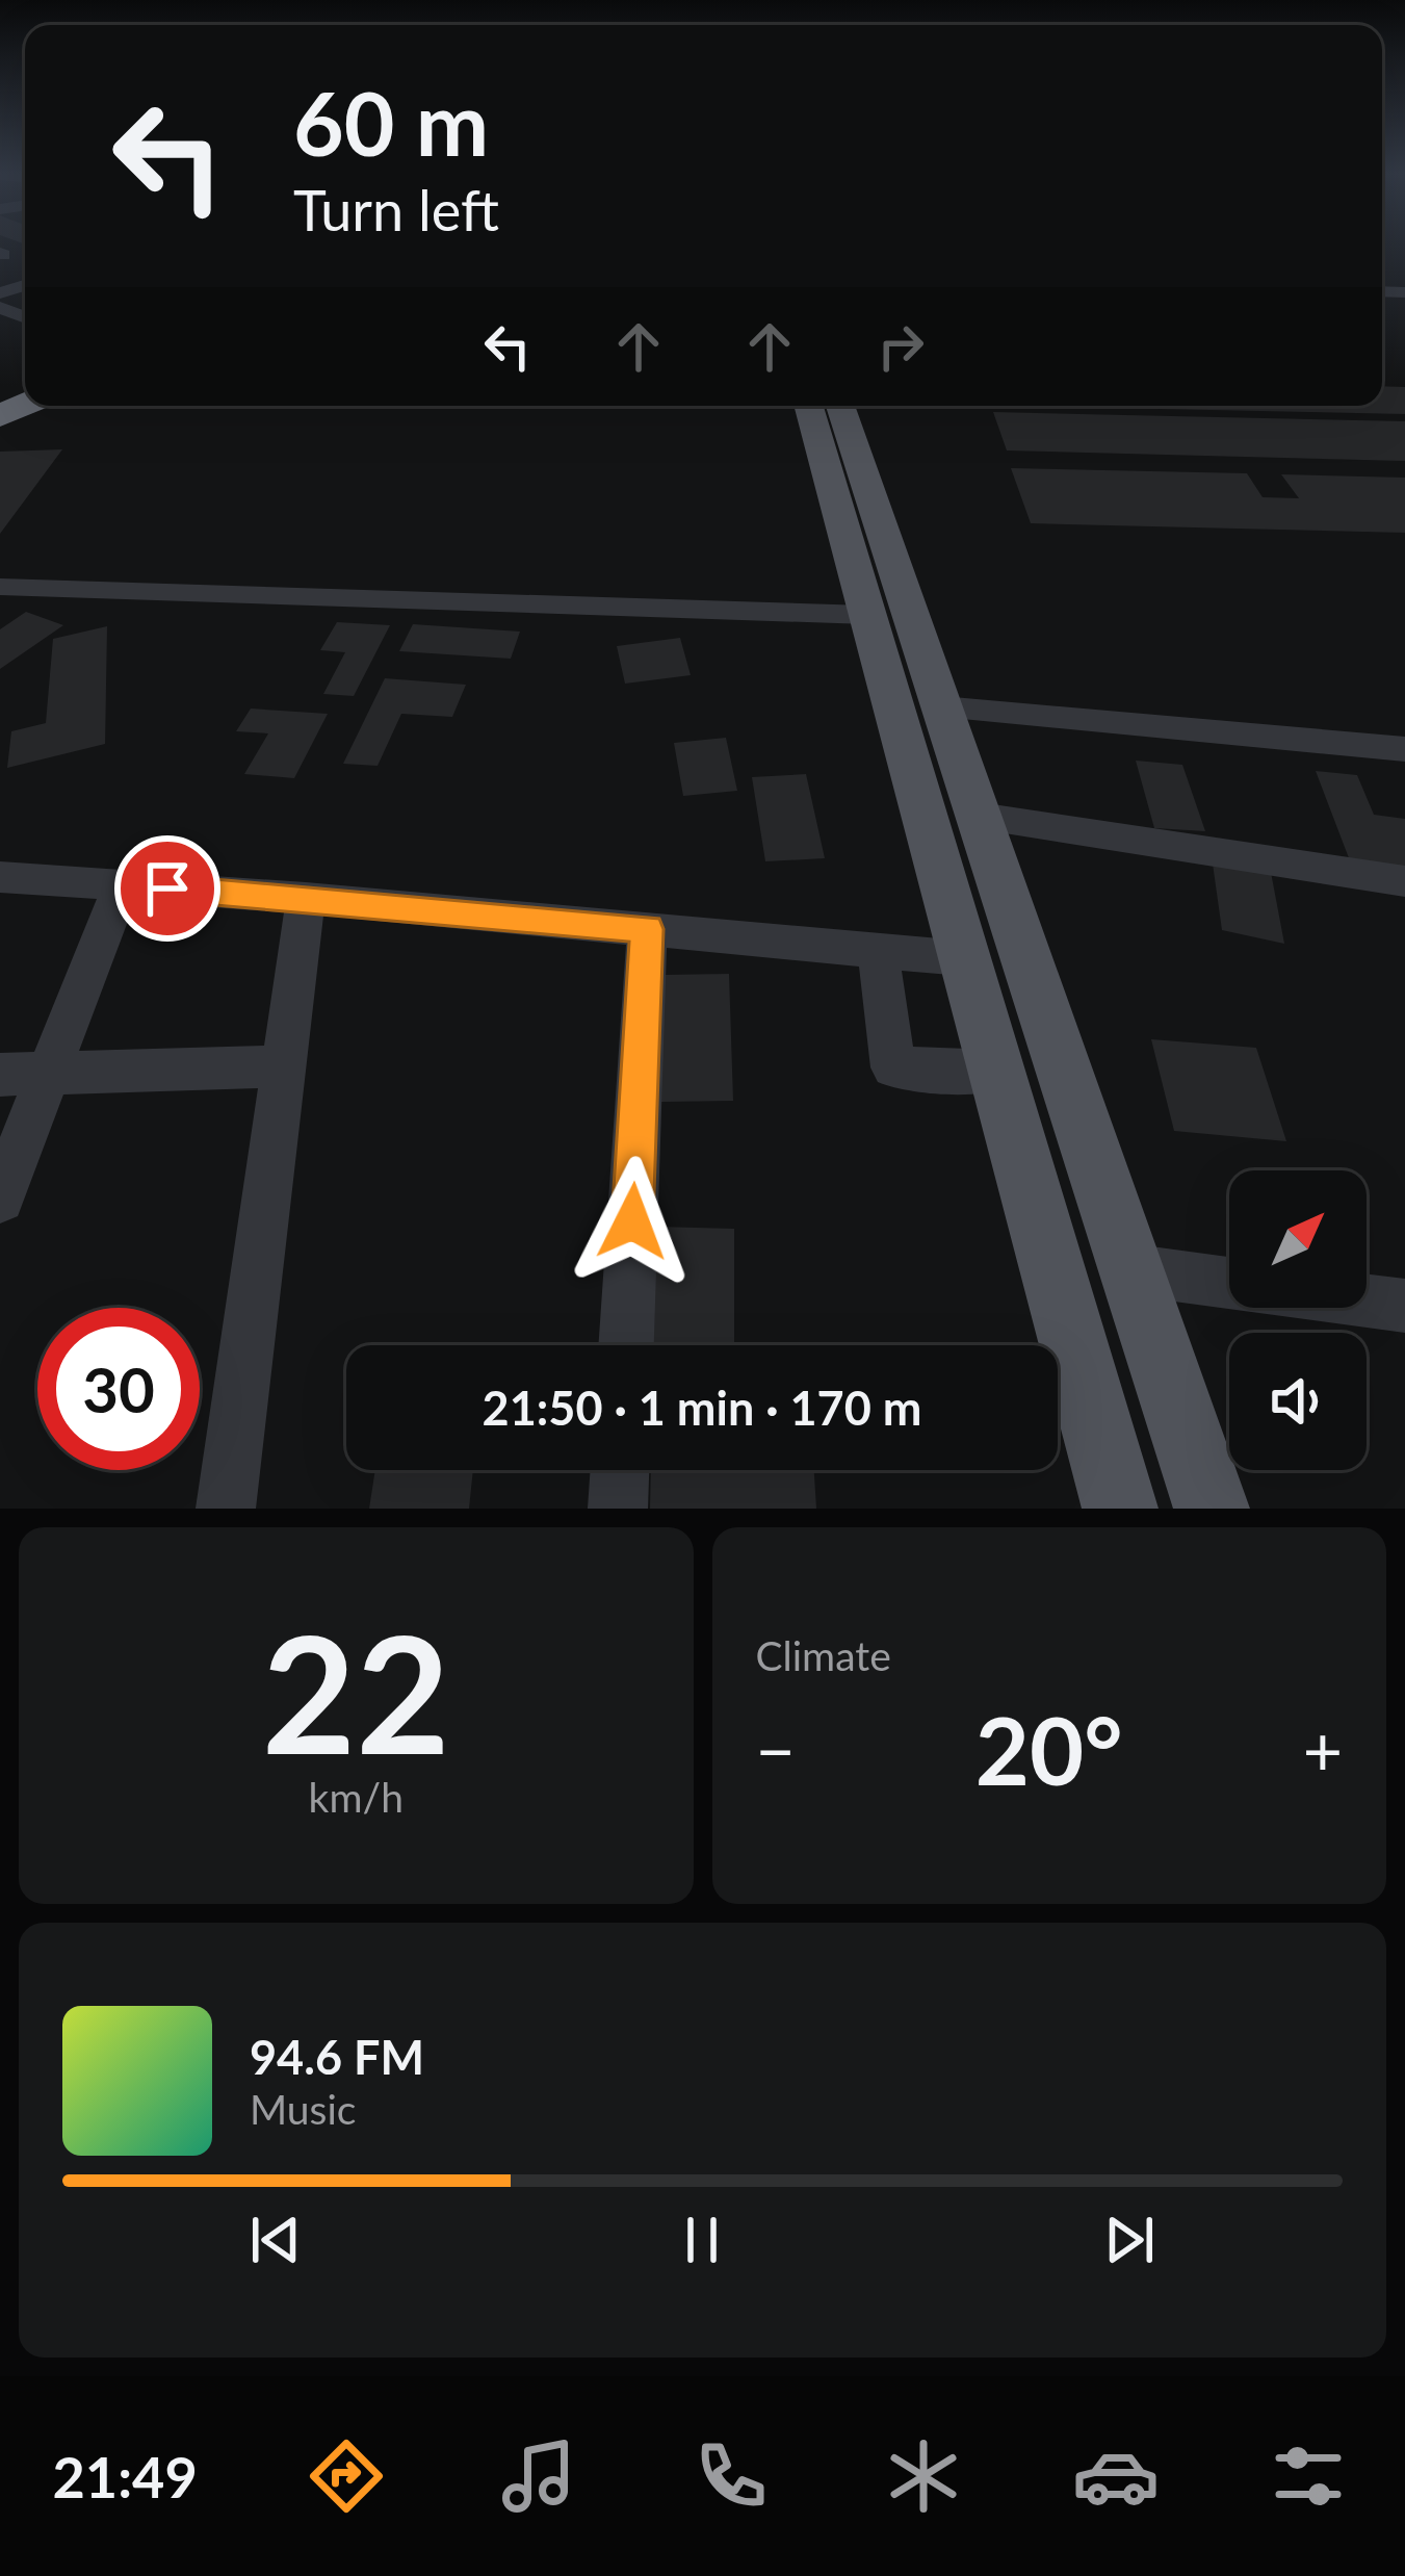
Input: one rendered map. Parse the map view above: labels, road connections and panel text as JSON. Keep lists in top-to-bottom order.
{
  "north": "top right",
  "page": {
    "turn": ["60 m", "Turn left"],
    "limit": "30",
    "trip": "21:50 · 1 min · 170 m",
    "tile": [
      ["22", "km/h"],
      "Climate"
    ],
    "heat": ["−", "20°", "+"],
    "song": ["94.6 FM", "Music"],
    "tabs": "21:49"
  }
}
